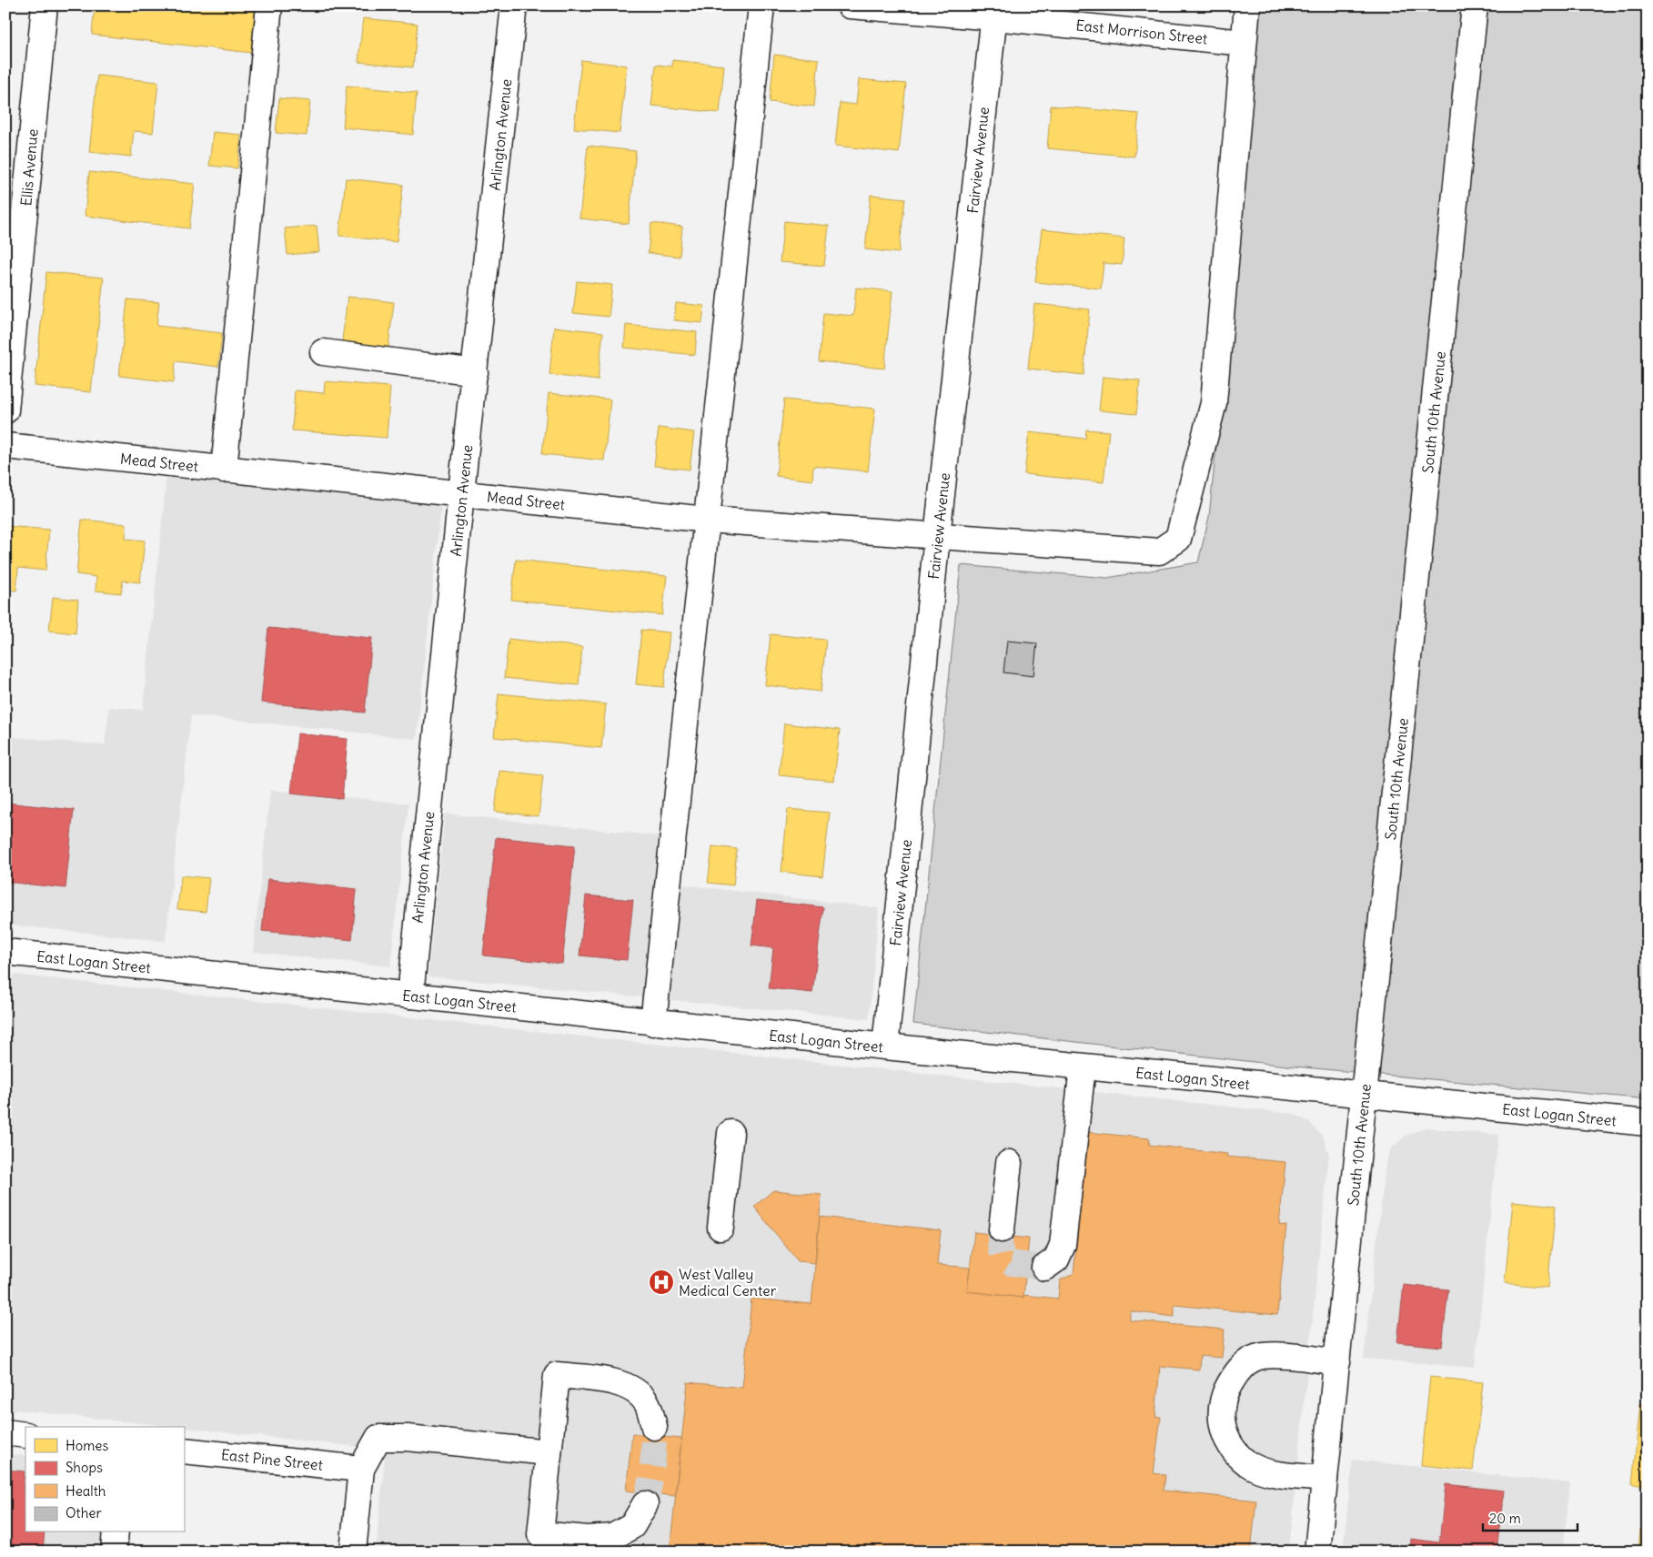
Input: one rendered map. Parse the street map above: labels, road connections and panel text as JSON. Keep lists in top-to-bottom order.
{
  "streets": {
    "street": [
      "East Morrison Street",
      "Arlington Avenue",
      "Fairview Avenue",
      "Ellis Avenue",
      "South 10th Avenue",
      "Mead Street",
      "East Logan Street",
      "East Pine Street"
    ]
  },
  "crossings": [
    ["East Morrison Street", "Fairview Avenue"],
    ["East Morrison Street", "Mead Street"],
    ["Arlington Avenue", "Mead Street"],
    ["Arlington Avenue", "East Logan Street"],
    ["Fairview Avenue", "Mead Street"],
    ["Fairview Avenue", "East Logan Street"],
    ["South 10th Avenue", "East Logan Street"]
  ],
  "places": {
    "hospital": ["West Valley Medical Center"]
  },
  "legend": [
    "Homes",
    "Shops",
    "Health",
    "Other"
  ],
  "scale_bar": "20 m"
}
